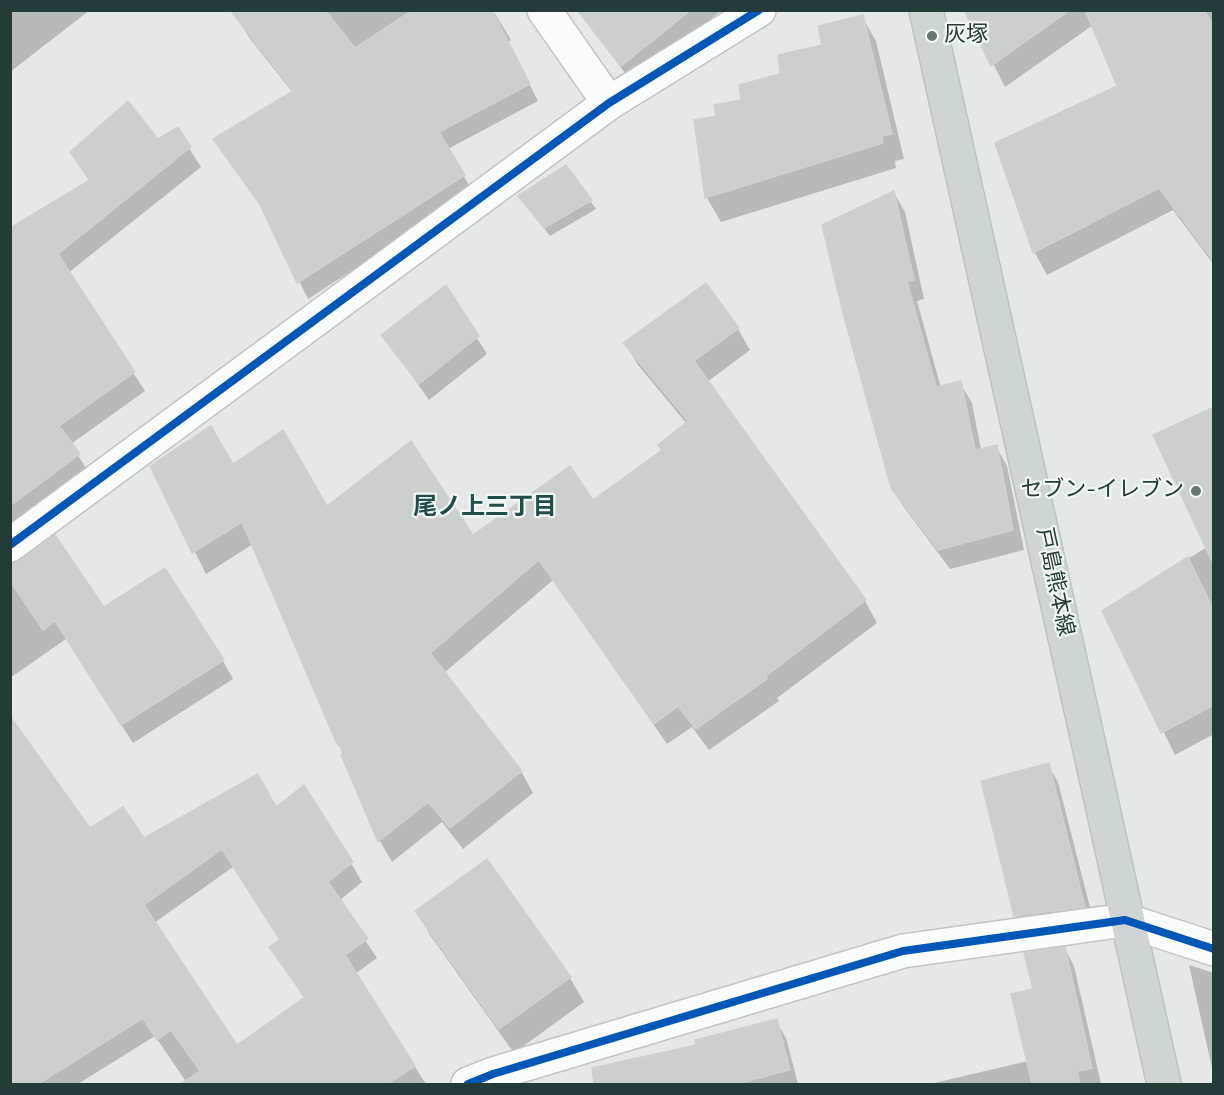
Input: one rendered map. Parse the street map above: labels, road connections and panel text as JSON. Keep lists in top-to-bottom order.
{
  "streets": {
    "main road": ["戸島熊本線"]
  },
  "districts": ["尾ノ上三丁目"],
  "places": ["灰塚", "セブン-イレブン"]
}
